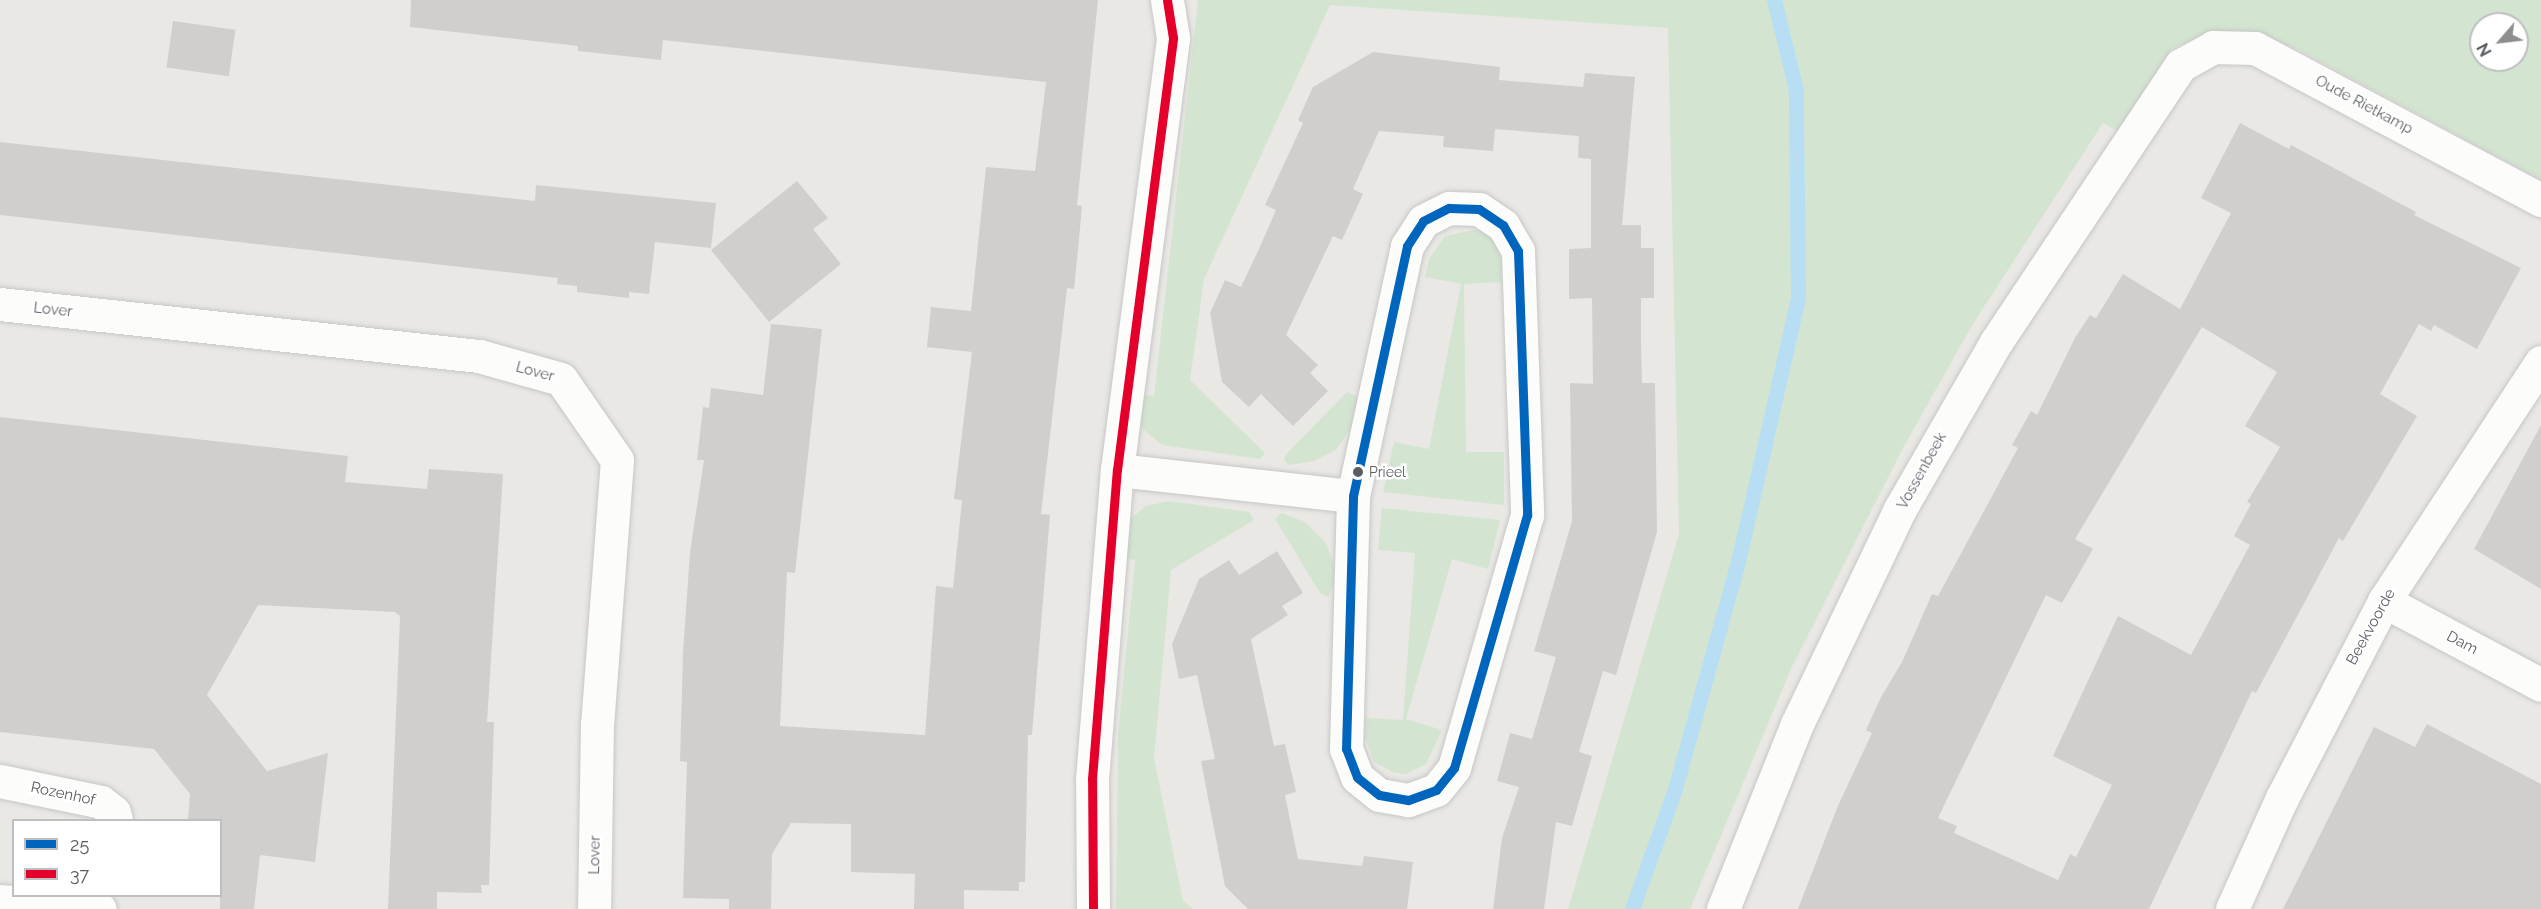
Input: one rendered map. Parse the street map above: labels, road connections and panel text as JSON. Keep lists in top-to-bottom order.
{
  "streets": {
    "street": [
      "Oude Rietkamp",
      "Lover",
      "Vossenbeek",
      "Beekvoorde",
      "Dam",
      "Rozenhof"
    ]
  },
  "crossings": [
    ["Oude Rietkamp", "Vossenbeek"],
    ["Beekvoorde", "Dam"]
  ],
  "places": ["Prieel"],
  "lines": ["transit line 37", "transit line 25"],
  "legend": ["25", "37"],
  "north": "bottom left"
}
